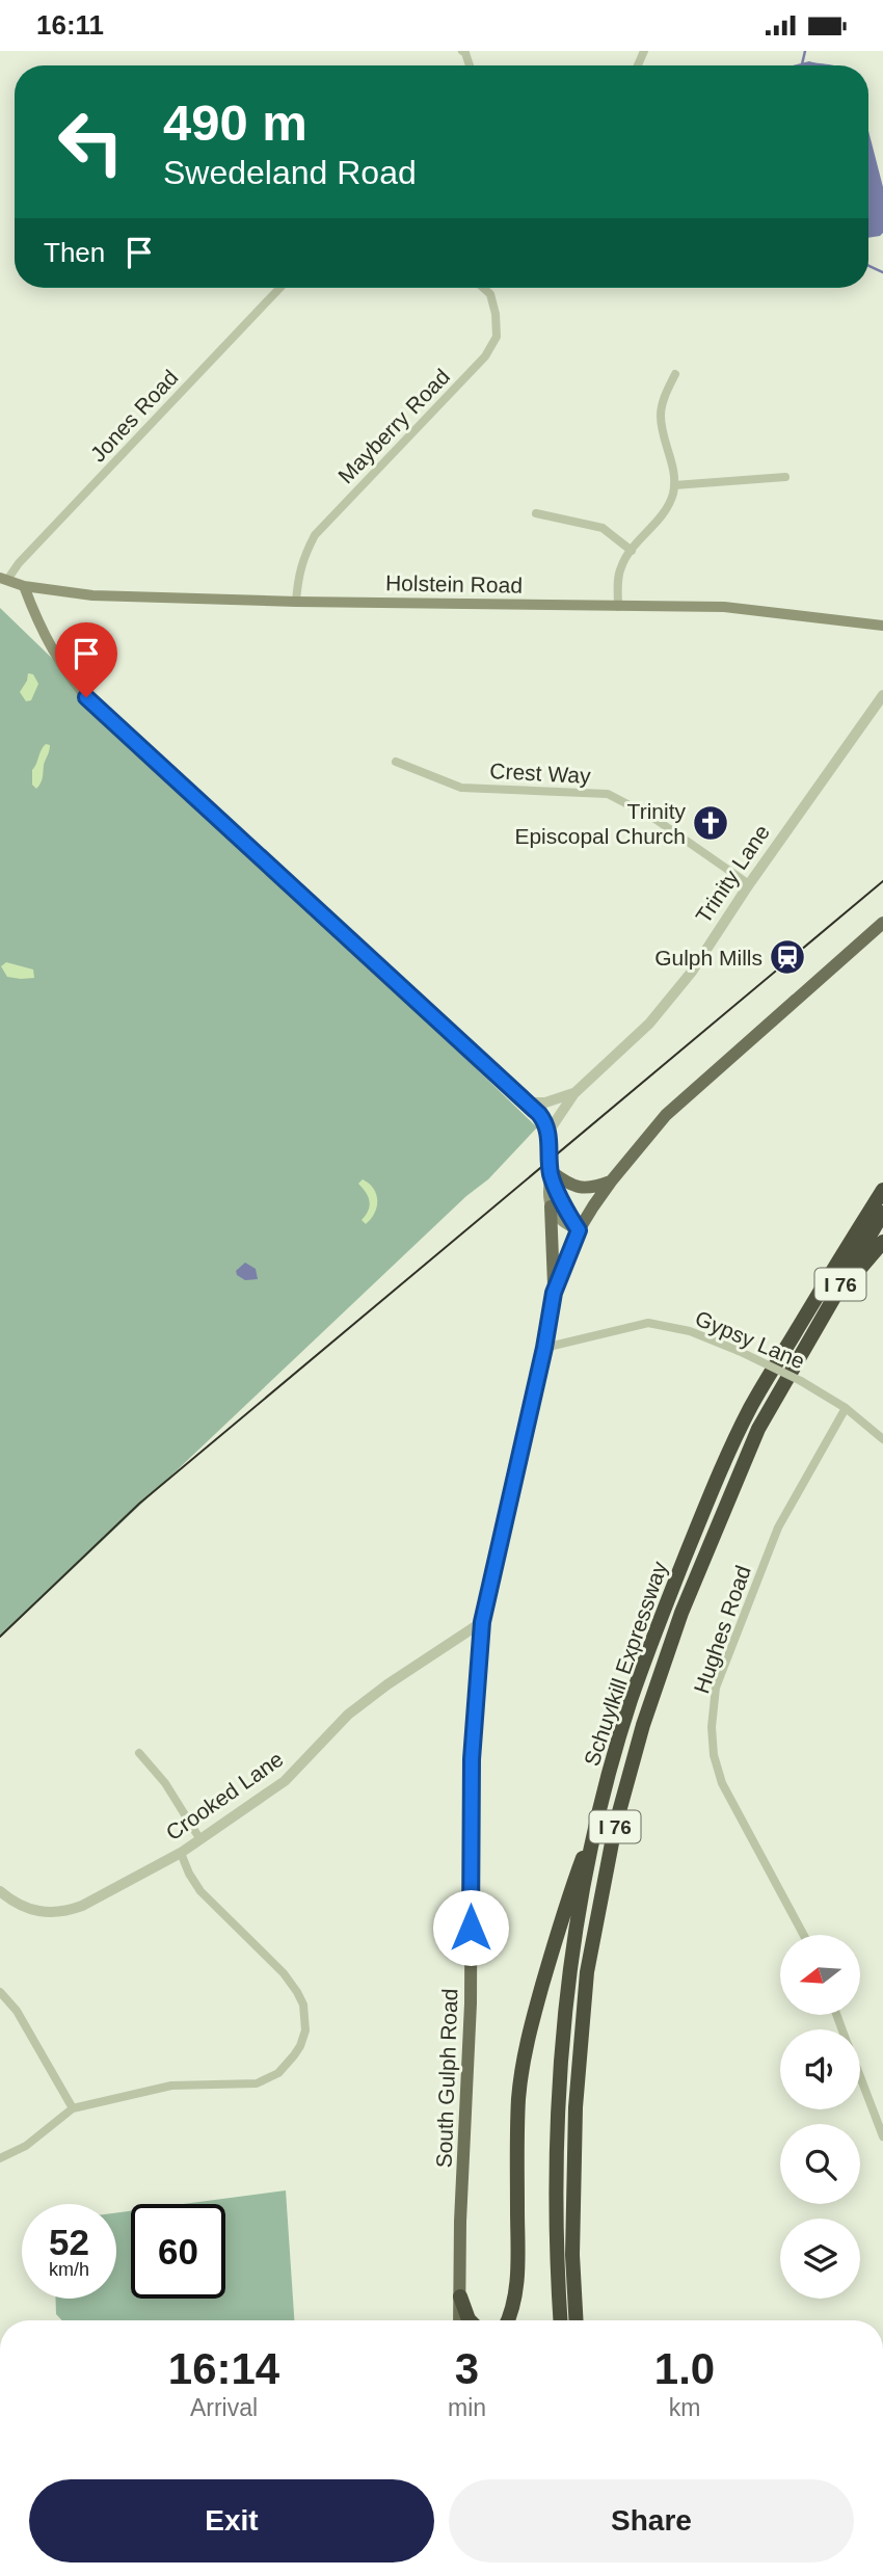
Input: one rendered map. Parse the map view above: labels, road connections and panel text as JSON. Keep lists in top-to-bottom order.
{
  "streets": {
    "highway": ["I 76", "Schuylkill Expressway"],
    "main road": ["Holstein Road", "South Gulph Road"],
    "street": [
      "Jones Road",
      "Mayberry Road",
      "Crest Way",
      "Trinity Lane",
      "Gypsy Lane",
      "Hughes Road",
      "Crooked Lane"
    ]
  },
  "crossings": [
    ["Jones Road", "Holstein Road"],
    ["Mayberry Road", "Holstein Road"],
    ["Crest Way", "Trinity Lane"],
    ["Gypsy Lane", "Hughes Road"],
    ["Gypsy Lane", "South Gulph Road"],
    ["Crooked Lane", "South Gulph Road"]
  ],
  "places": {
    "church": ["Trinity Episcopal Church"],
    "station": ["Gulph Mills"]
  },
  "north": "left",
  "page": {
    "status": "16:11",
    "turn": ["490 m", "Swedeland Road"],
    "then": "Then",
    "speed": "52 km/h",
    "limit": "60",
    "eta": [
      "16:14",
      "Arrival",
      "3",
      "min",
      "1.0",
      "km"
    ],
    "buttons": ["Exit", "Share"]
  }
}
